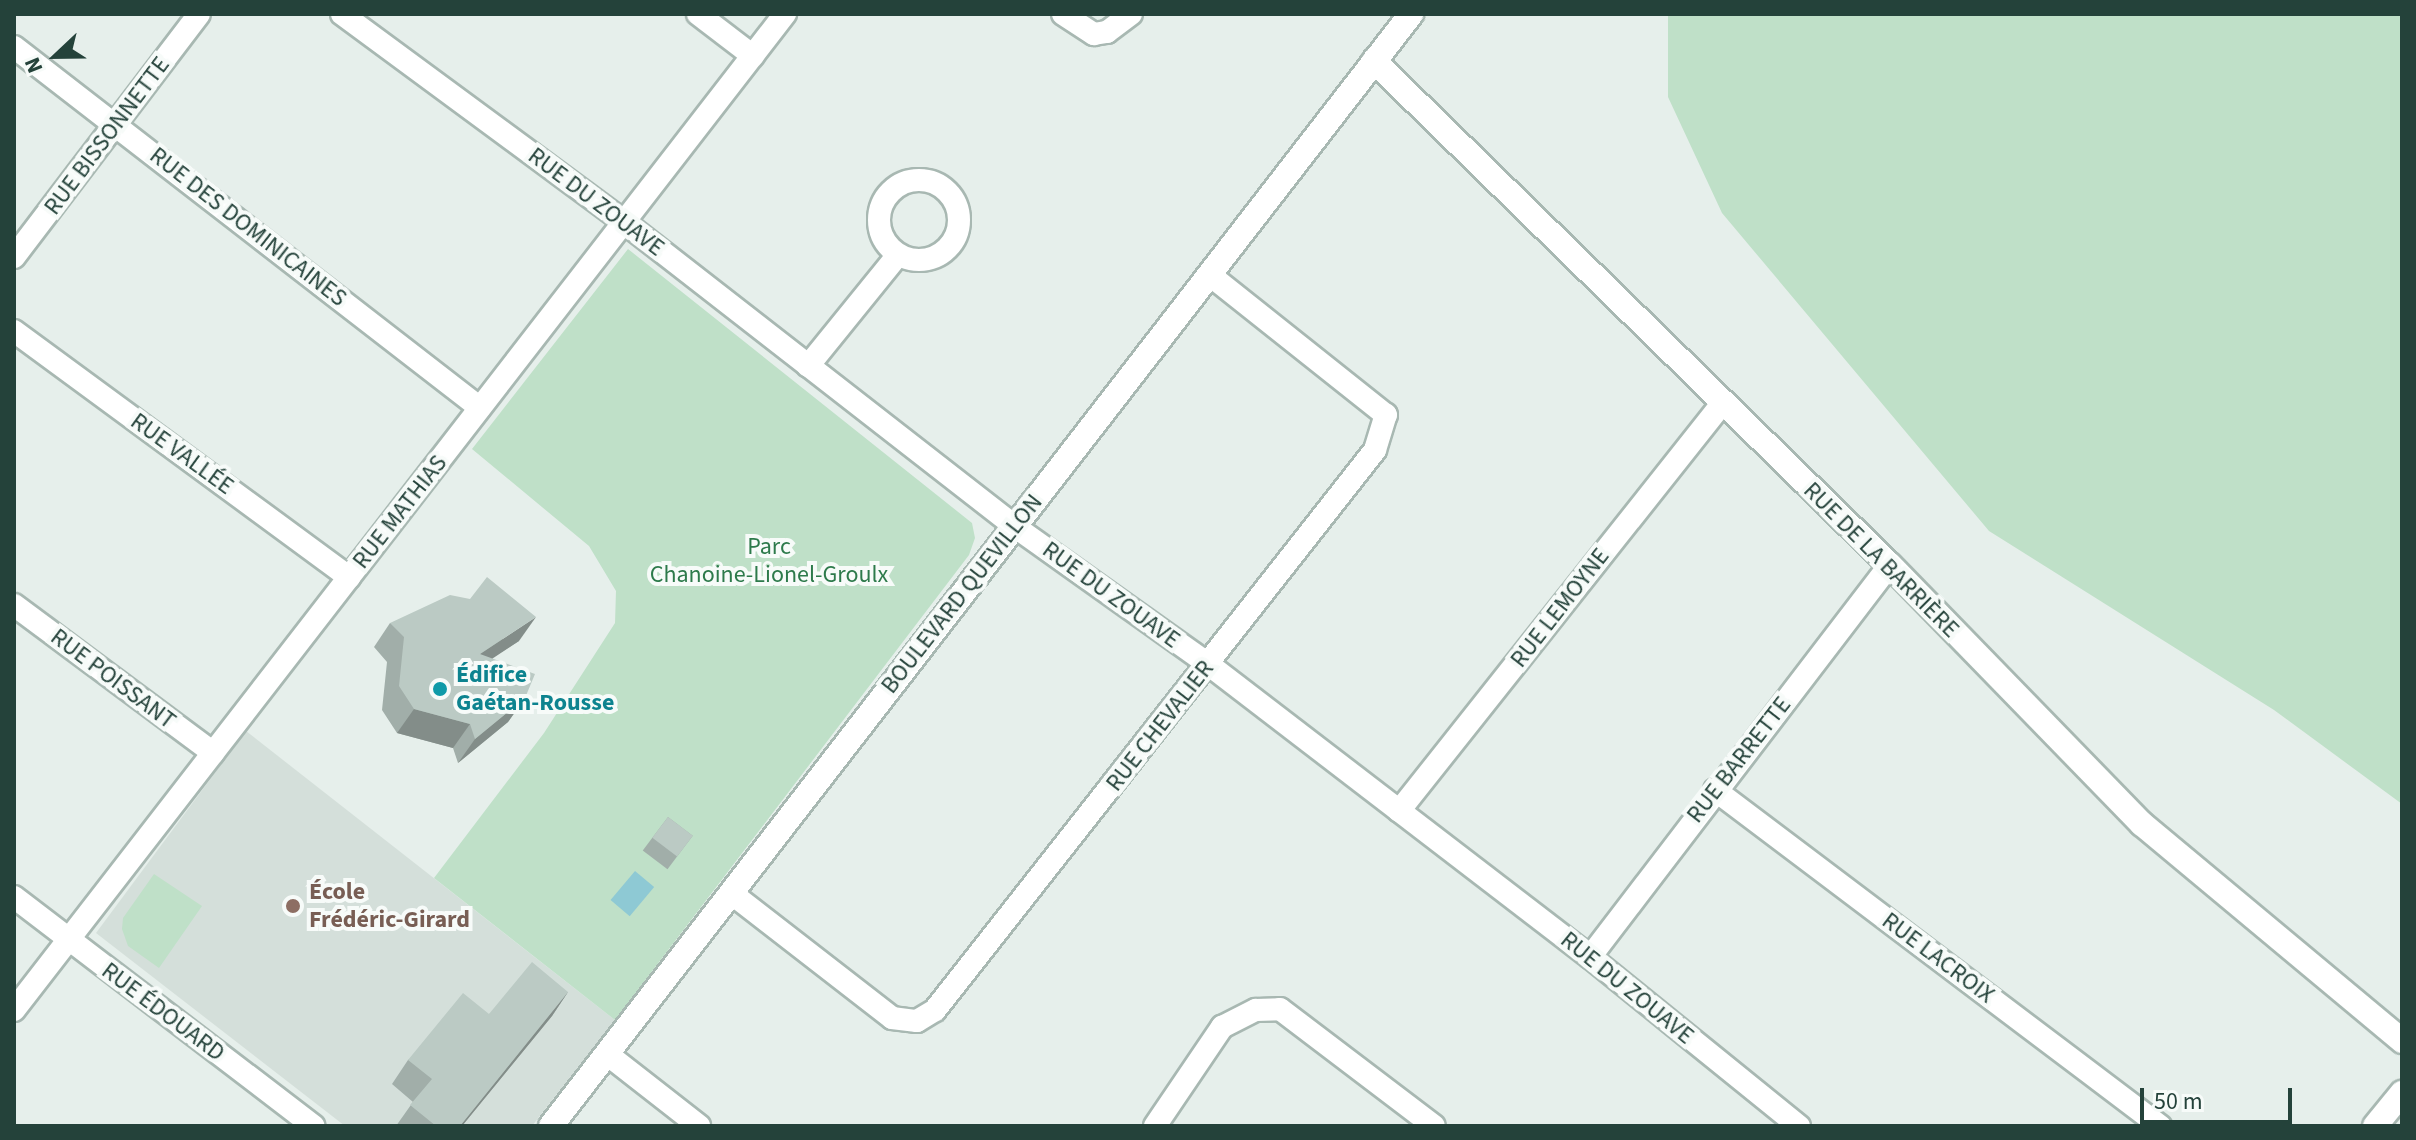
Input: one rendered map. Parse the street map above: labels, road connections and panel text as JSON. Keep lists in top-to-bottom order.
{
  "streets": {
    "street": [
      "RUE BISSONNETTE",
      "RUE DU ZOUAVE",
      "RUE DES DOMINICAINES",
      "RUE VALLÉE",
      "RUE MATHIAS",
      "RUE DE LA BARRIÈRE",
      "BOULEVARD QUEVILLON",
      "RUE LEMOYNE",
      "RUE POISSANT",
      "RUE CHEVALIER",
      "RUE BARRETTE",
      "RUE LACROIX",
      "RUE ÉDOUARD"
    ]
  },
  "crossings": [
    ["RUE BISSONNETTE", "RUE DES DOMINICAINES"],
    ["RUE DU ZOUAVE", "RUE MATHIAS"],
    ["RUE DU ZOUAVE", "BOULEVARD QUEVILLON"],
    ["RUE DU ZOUAVE", "RUE LEMOYNE"],
    ["RUE DU ZOUAVE", "RUE CHEVALIER"],
    ["RUE DU ZOUAVE", "RUE BARRETTE"],
    ["RUE DES DOMINICAINES", "RUE MATHIAS"],
    ["RUE VALLÉE", "RUE MATHIAS"],
    ["RUE MATHIAS", "RUE POISSANT"],
    ["RUE MATHIAS", "RUE ÉDOUARD"],
    ["RUE DE LA BARRIÈRE", "BOULEVARD QUEVILLON"],
    ["RUE DE LA BARRIÈRE", "RUE LEMOYNE"],
    ["RUE DE LA BARRIÈRE", "RUE BARRETTE"],
    ["BOULEVARD QUEVILLON", "RUE CHEVALIER"],
    ["RUE BARRETTE", "RUE LACROIX"]
  ],
  "parks": ["Parc Chanoine-Lionel-Groulx"],
  "places": ["Édifice Gaétan-Rousse", "École Frédéric-Girard"],
  "scale_bar": "50 m",
  "north": "left"
}
